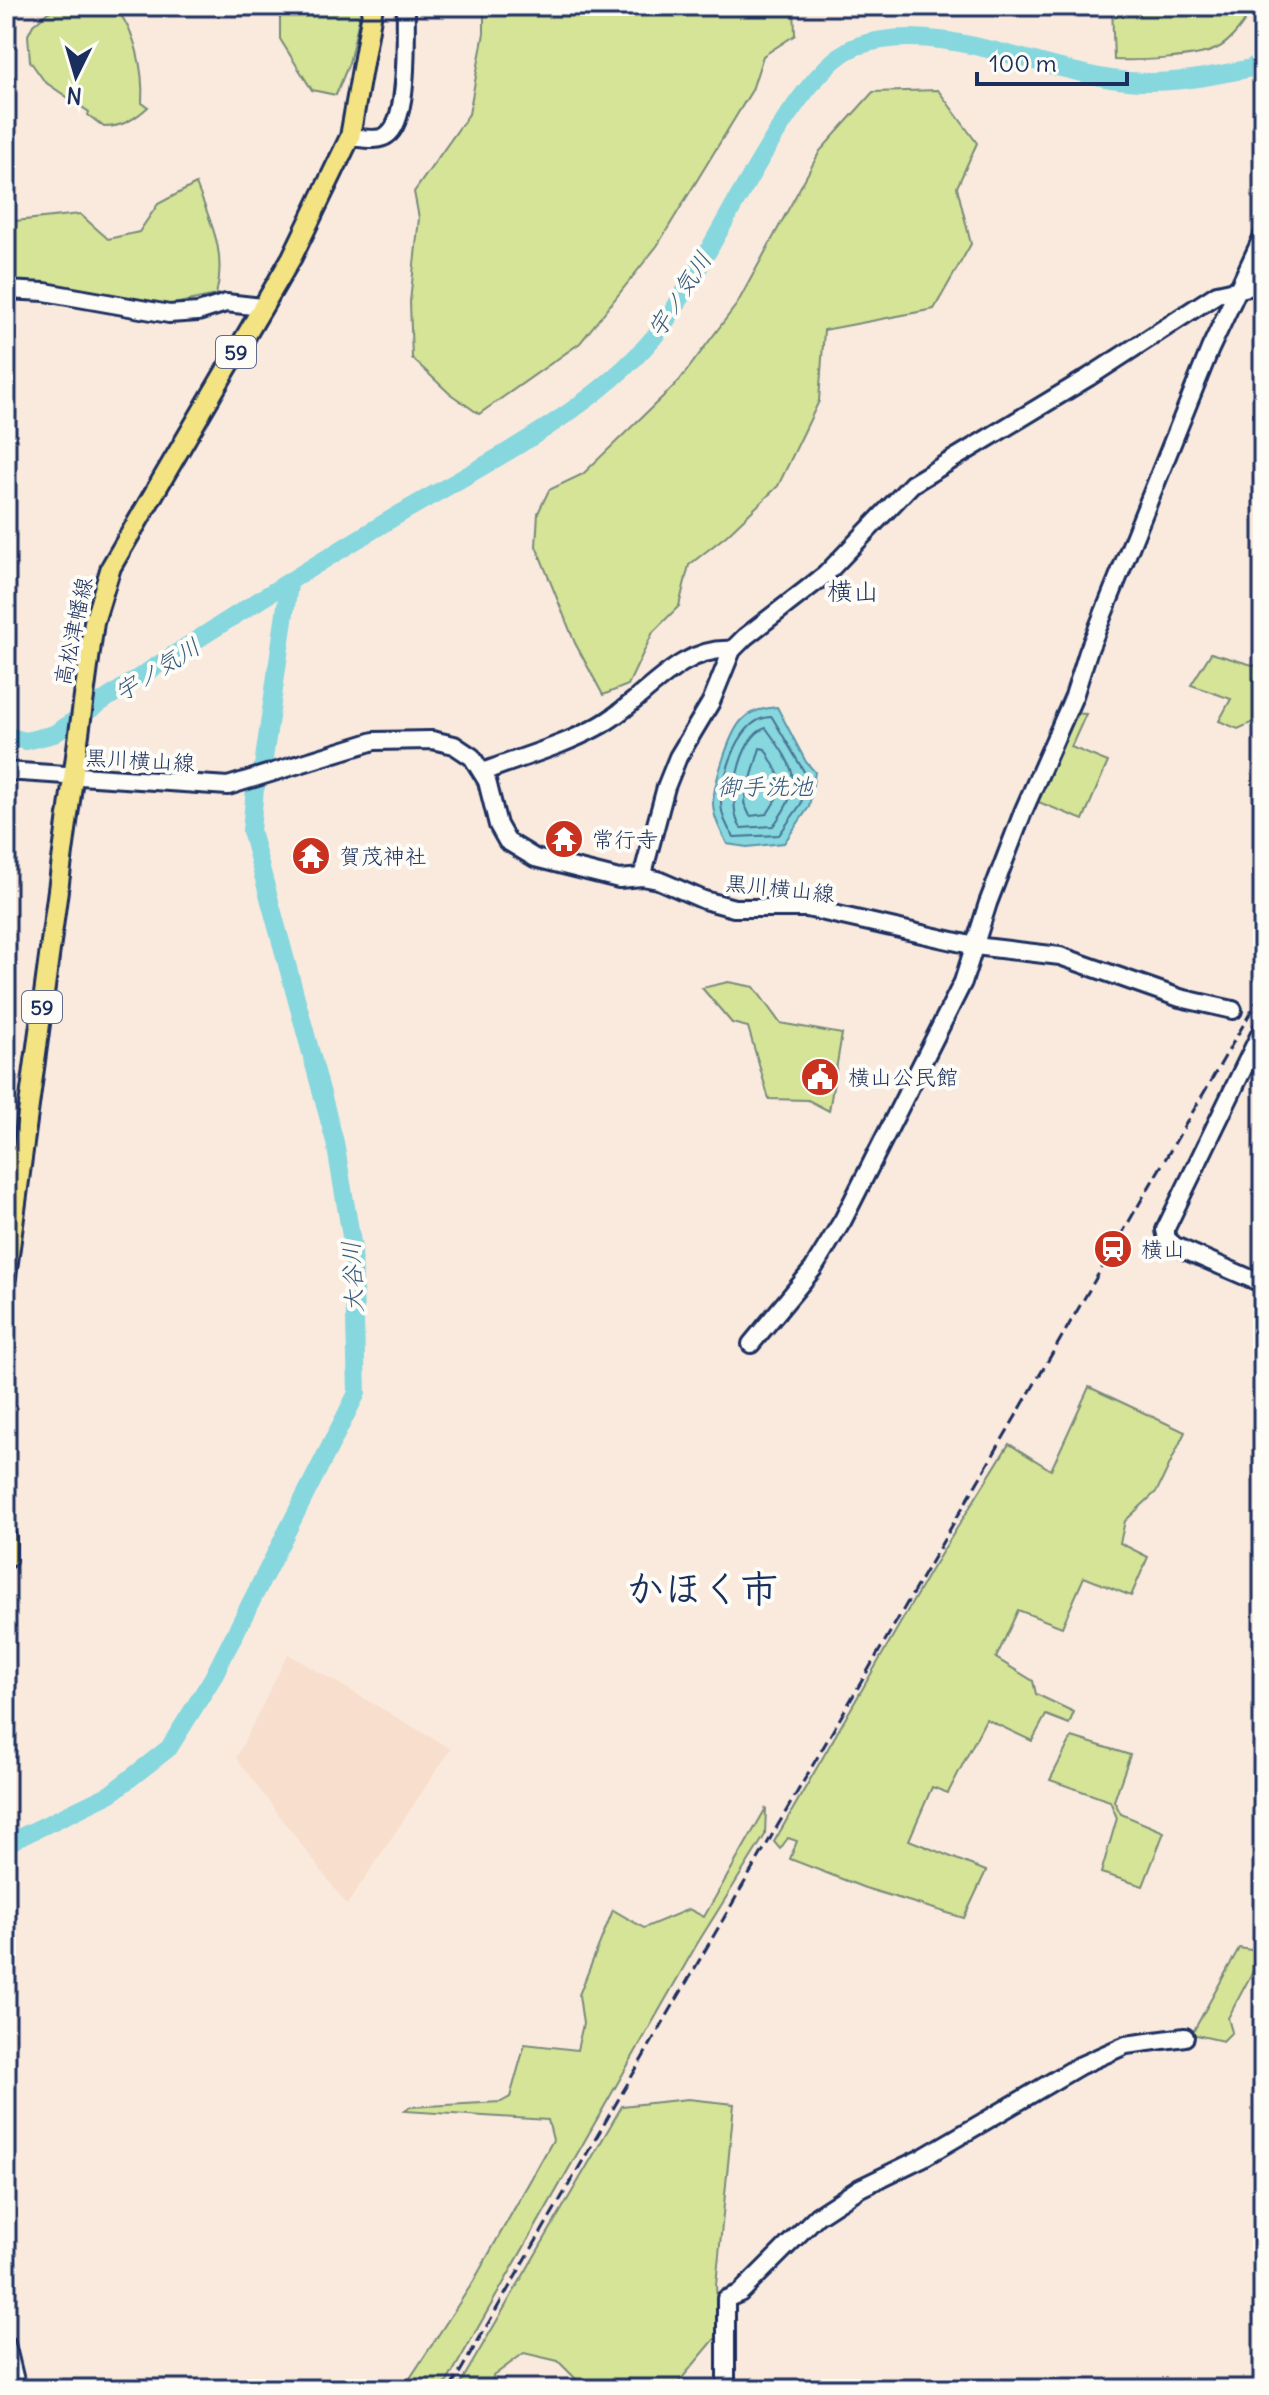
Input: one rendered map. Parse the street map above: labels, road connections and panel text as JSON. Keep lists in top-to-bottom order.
{
  "streets": {
    "main road": ["59", "高松津幡線"],
    "street": ["黒川横山線"]
  },
  "crossings": [
    ["高松津幡線", "黒川横山線"]
  ],
  "districts": ["横山", "かほく市"],
  "water": ["宇ノ気川", "御手洗池", "大谷川"],
  "places": {
    "temple": ["常行寺", "賀茂神社"],
    "public building": ["横山公民館"],
    "station": ["横山"]
  },
  "scale_bar": "100 m",
  "north": "bottom"
}
